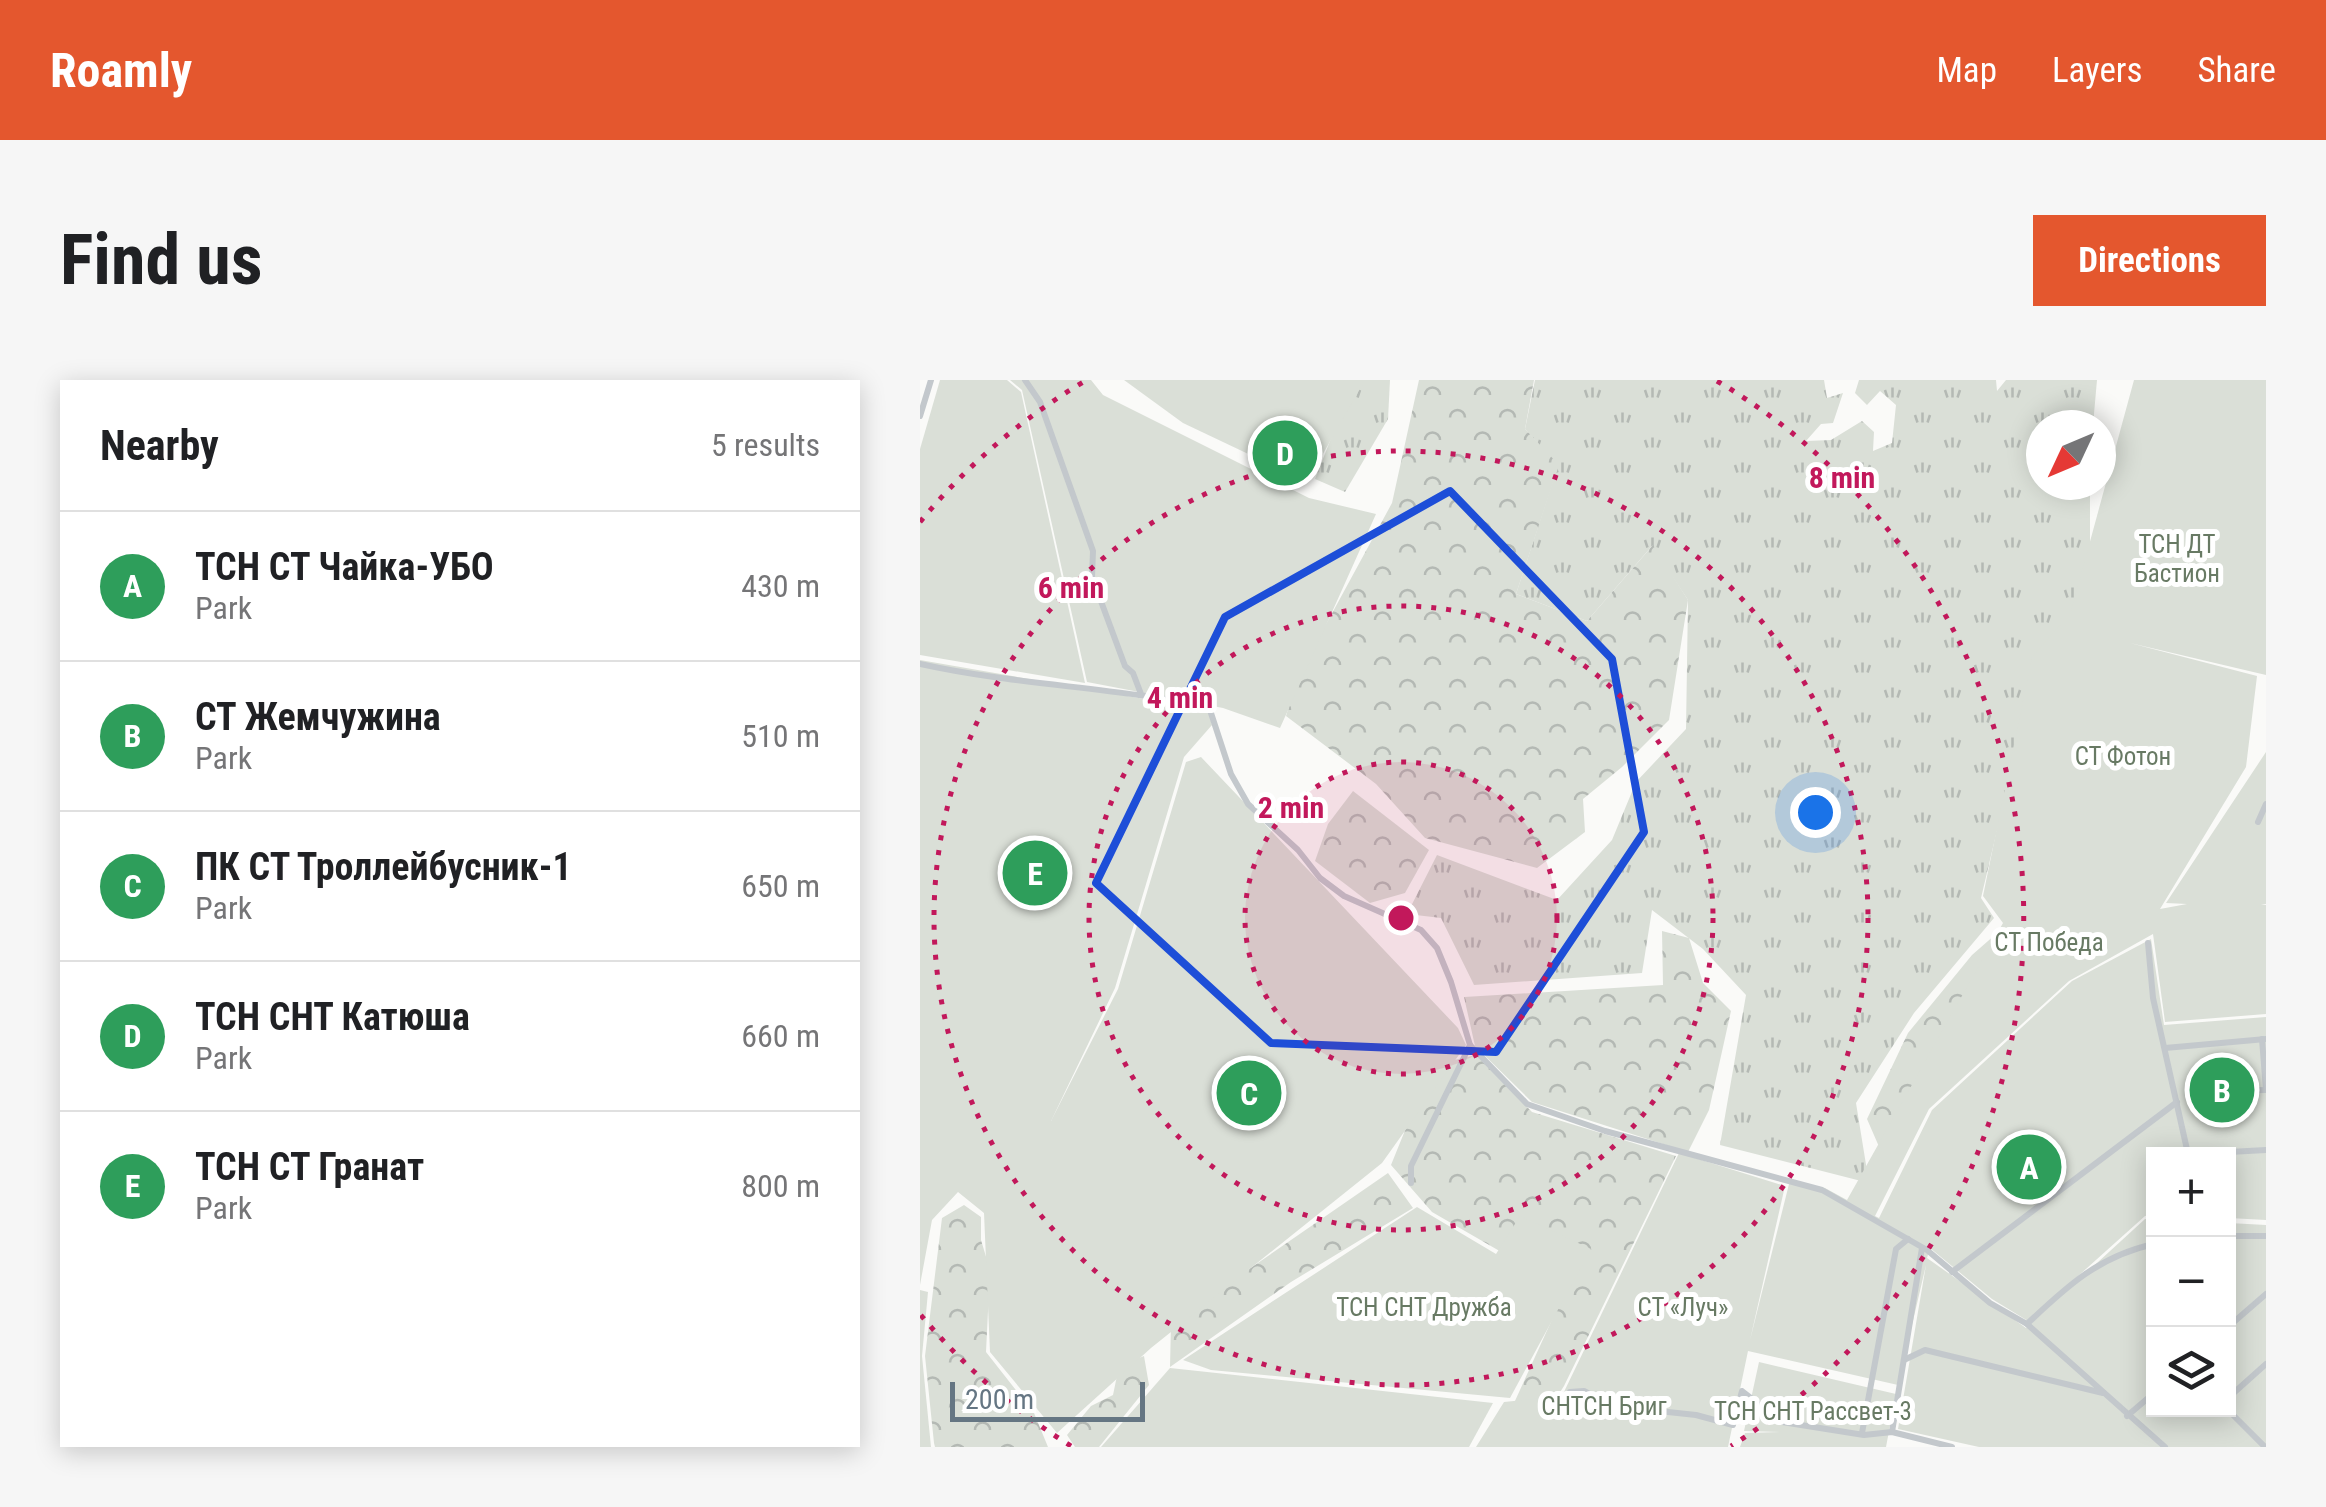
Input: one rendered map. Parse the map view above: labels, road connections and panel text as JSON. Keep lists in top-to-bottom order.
{
  "parks": [
    "ТСН ДТ Бастион",
    "СТ Фотон",
    "СТ Победа",
    "ТСН СНТ Дружба",
    "СТ «Луч»",
    "СНТСН Бриг",
    "ТСН СНТ Рассвет-3"
  ],
  "scale_bar": "200 m",
  "north": "bottom left",
  "page": {
    "header": "Roamly",
    "nav": ["Map", "Layers", "Share"],
    "buttons": "Directions",
    "title": "Find us",
    "heading": ["Nearby", "5 results"],
    "pins": [
      "D",
      "E",
      "B",
      "C",
      "A"
    ],
    "list": [
      {
        "mark": "A",
        "name": "ТСН СТ Чайка-УБО",
        "note": "Park",
        "value": "430 m"
      },
      {
        "mark": "B",
        "name": "СТ Жемчужина",
        "note": "Park",
        "value": "510 m"
      },
      {
        "mark": "C",
        "name": "ПК СТ Троллейбусник-1",
        "note": "Park",
        "value": "650 m"
      },
      {
        "mark": "D",
        "name": "ТСН СНТ Катюша",
        "note": "Park",
        "value": "660 m"
      },
      {
        "mark": "E",
        "name": "ТСН СТ Гранат",
        "note": "Park",
        "value": "800 m"
      }
    ],
    "map_buttons": ["+", "−"],
    "scale": "200 m"
  },
  "rings": [
    "8 min",
    "6 min",
    "4 min",
    "2 min"
  ]
}
